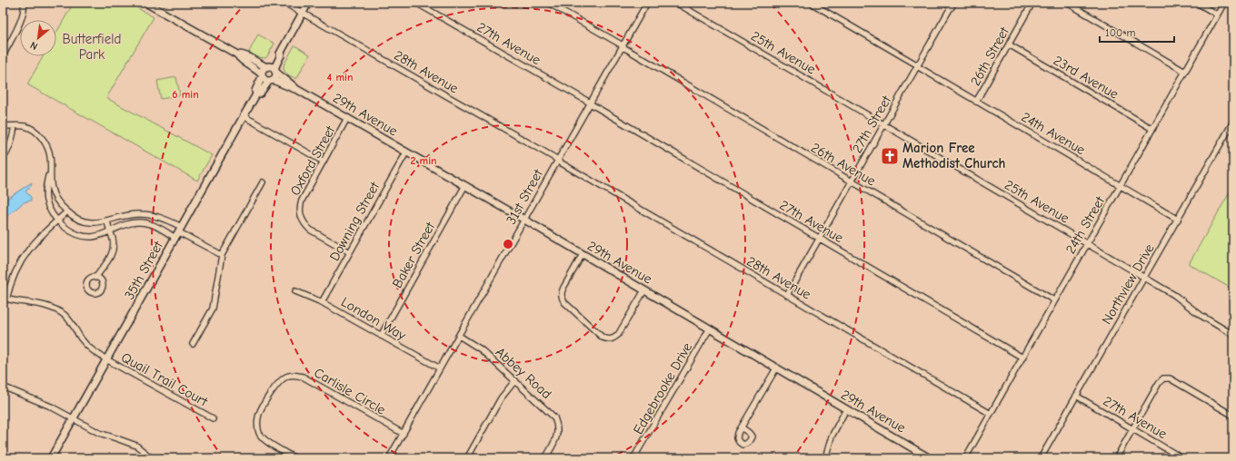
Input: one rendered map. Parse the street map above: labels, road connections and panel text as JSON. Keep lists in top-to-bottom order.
{
  "streets": {
    "street": [
      "27th Avenue",
      "25th Avenue",
      "26th Street",
      "28th Avenue",
      "23rd Avenue",
      "29th Avenue",
      "27th Street",
      "24th Avenue",
      "Oxford Street",
      "26th Avenue",
      "31st Street",
      "Downing Street",
      "24th Street",
      "Baker Street",
      "35th Street",
      "Northview Drive",
      "London Way",
      "Abbey Road",
      "Quail Trail Court",
      "Edgebrooke Drive",
      "Carlisle Circle"
    ]
  },
  "crossings": [
    ["27th Avenue", "27th Street"],
    ["27th Avenue", "31st Street"],
    ["27th Avenue", "24th Street"],
    ["27th Avenue", "Northview Drive"],
    ["25th Avenue", "27th Street"],
    ["25th Avenue", "24th Street"],
    ["25th Avenue", "Northview Drive"],
    ["26th Street", "23rd Avenue"],
    ["26th Street", "24th Avenue"],
    ["28th Avenue", "27th Street"],
    ["28th Avenue", "31st Street"],
    ["28th Avenue", "24th Street"],
    ["23rd Avenue", "24th Street"],
    ["29th Avenue", "Oxford Street"],
    ["29th Avenue", "31st Street"],
    ["29th Avenue", "Downing Street"],
    ["29th Avenue", "Baker Street"],
    ["29th Avenue", "35th Street"],
    ["29th Avenue", "Edgebrooke Drive"],
    ["27th Street", "24th Avenue"],
    ["27th Street", "26th Avenue"],
    ["24th Avenue", "24th Street"],
    ["24th Avenue", "Northview Drive"],
    ["Oxford Street", "Downing Street"],
    ["26th Avenue", "31st Street"],
    ["26th Avenue", "24th Street"],
    ["31st Street", "London Way"],
    ["31st Street", "Abbey Road"],
    ["31st Street", "Carlisle Circle"],
    ["Downing Street", "London Way"],
    ["Baker Street", "London Way"],
    ["35th Street", "Quail Trail Court"]
  ],
  "parks": ["Butterfield Park"],
  "places": {
    "church": ["Marion Free Methodist Church"]
  },
  "scale_bar": "100 m",
  "north": "bottom left",
  "rings": ["4 min", "6 min", "2 min"]
}
